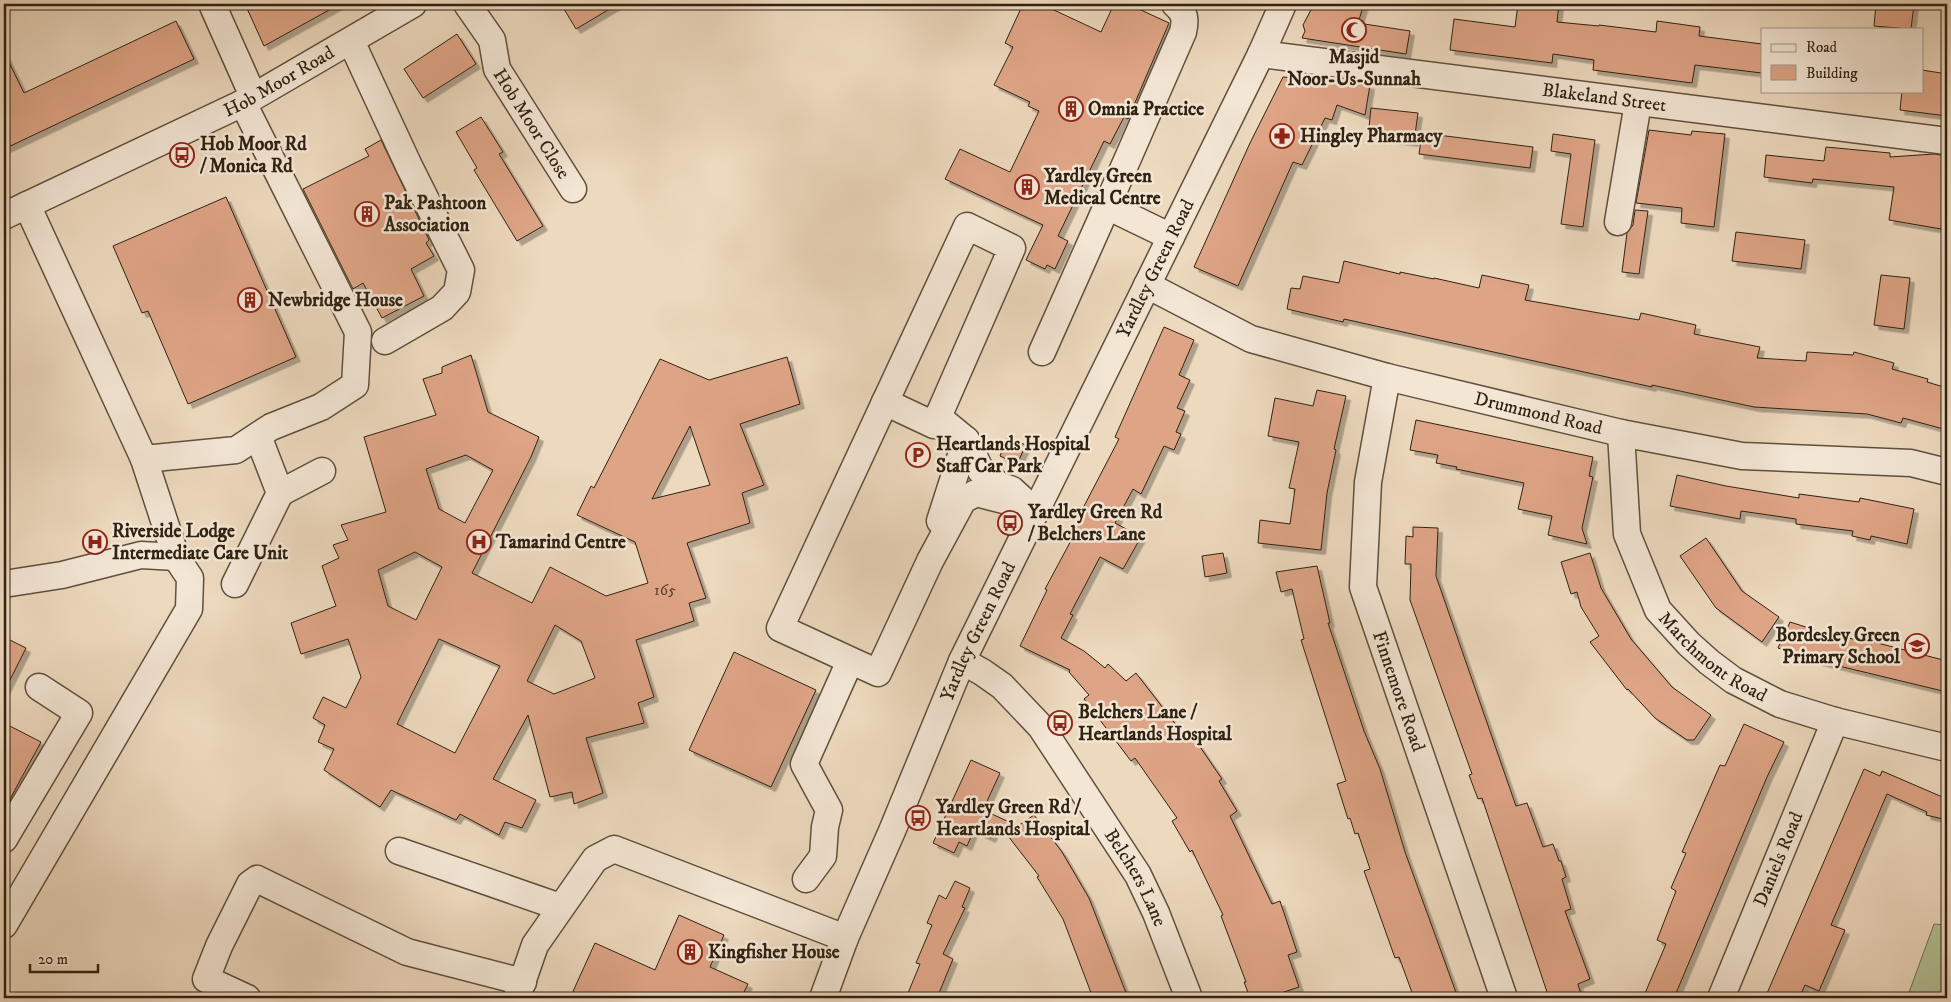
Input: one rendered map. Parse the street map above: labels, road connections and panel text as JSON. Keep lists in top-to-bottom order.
{
  "streets": {
    "street": [
      "Hob Moor Road",
      "Blakeland Street",
      "Hob Moor Close",
      "Yardley Green Road",
      "Drummond Road",
      "Marchmont Road",
      "Finnemore Road",
      "Daniels Road",
      "Belchers Lane"
    ]
  },
  "crossings": [
    ["Blakeland Street", "Yardley Green Road"],
    ["Yardley Green Road", "Drummond Road"],
    ["Yardley Green Road", "Belchers Lane"],
    ["Drummond Road", "Marchmont Road"],
    ["Drummond Road", "Finnemore Road"],
    ["Marchmont Road", "Daniels Road"]
  ],
  "places": {
    "mosque": ["Masjid Noor-Us-Sunnah"],
    "building": [
      "Omnia Practice",
      "Yardley Green Medical Centre",
      "Pak Pashtoon Association",
      "Newbridge House",
      "Kingfisher House"
    ],
    "pharmacy": ["Hingley Pharmacy"],
    "bus stop": [
      "Hob Moor Rd / Monica Rd",
      "Yardley Green Rd / Belchers Lane",
      "Belchers Lane / Heartlands Hospital",
      "Yardley Green Rd / Heartlands Hospital"
    ],
    "parking": ["Heartlands Hospital Staff Car Park"],
    "hospital": ["Riverside Lodge Intermediate Care Unit", "Tamarind Centre"],
    "school or university": ["Bordesley Green Primary School"]
  },
  "house_numbers": ["165"],
  "legend": ["Road", "Building"],
  "scale_bar": "20 m"
}
